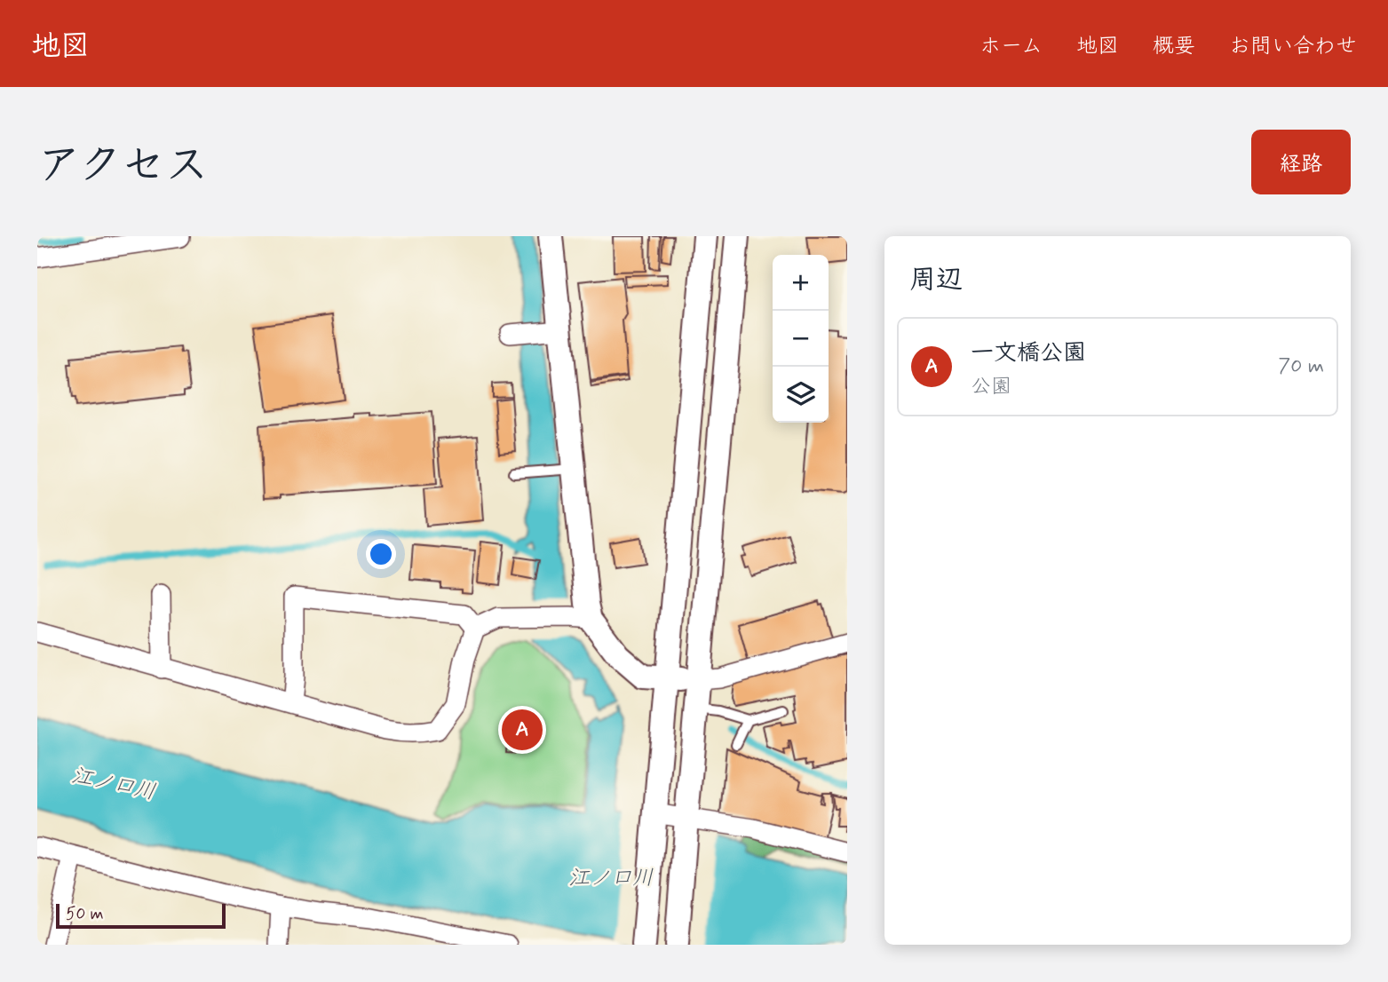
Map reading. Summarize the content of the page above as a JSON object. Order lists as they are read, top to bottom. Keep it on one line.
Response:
{"water":["江ノ口川"],"scale_bar":"50 m","page":{"header":"地図","nav":["ホーム","地図","概要","お問い合わせ"],"title":"アクセス","buttons":"経路","heading":"周辺","map_buttons":["+","−"],"list":[{"mark":"A","name":"一文橋公園","note":"公園","value":"70 m"}],"pins":"A","scale":"50 m"}}
